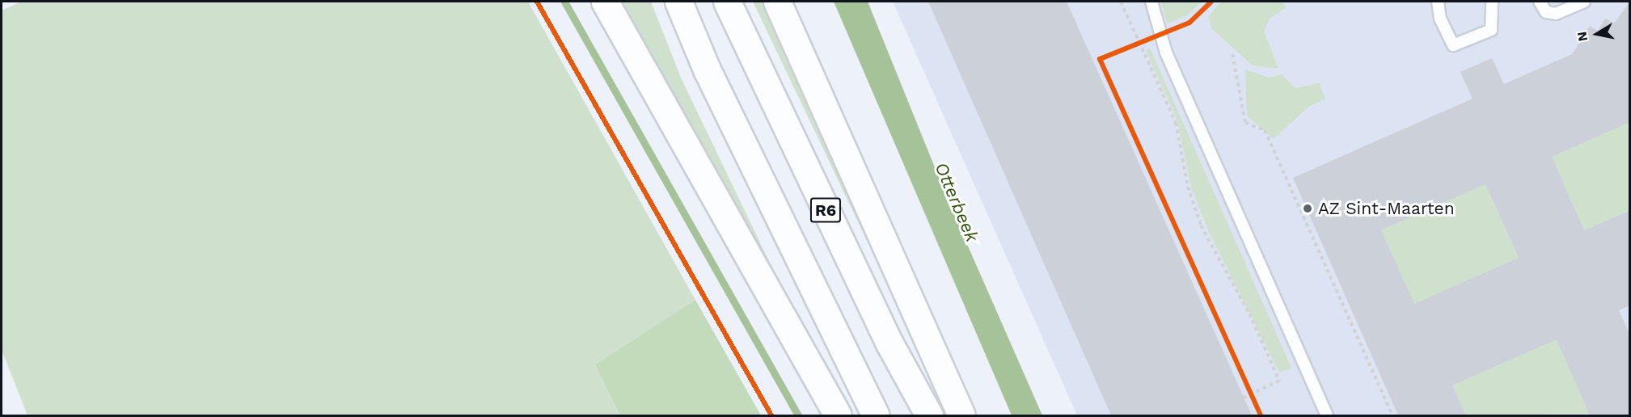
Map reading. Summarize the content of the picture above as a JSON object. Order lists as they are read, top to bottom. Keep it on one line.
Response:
{"streets":{"highway":["R6"]},"water":["Otterbeek"],"places":["AZ Sint-Maarten"],"north":"left"}
